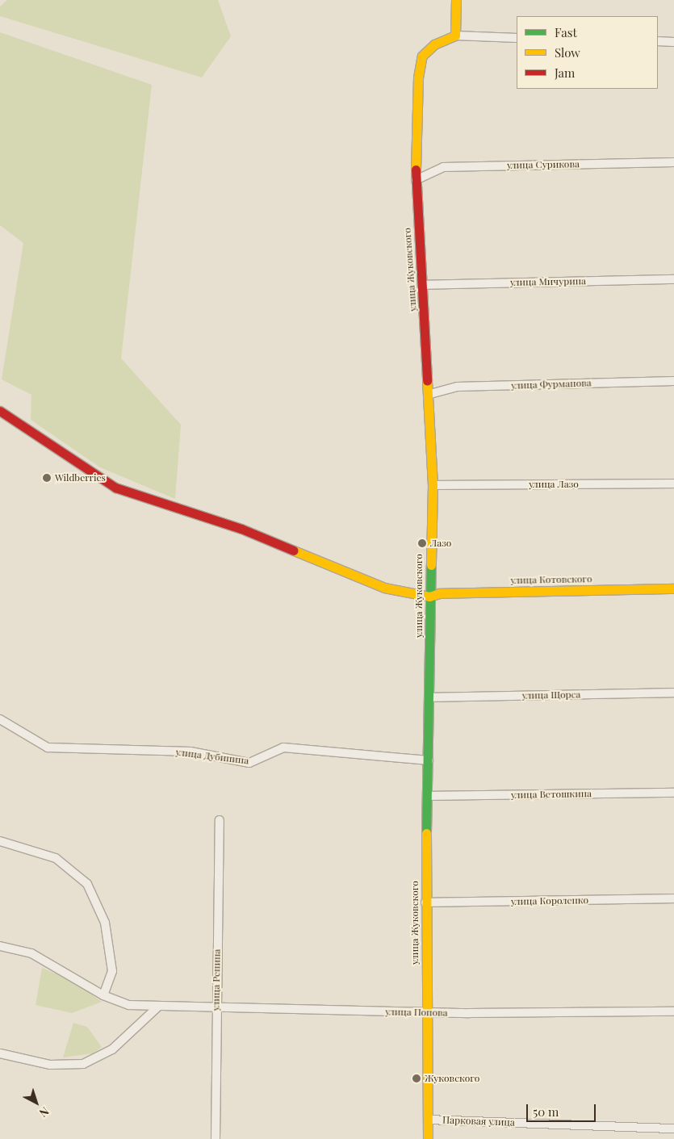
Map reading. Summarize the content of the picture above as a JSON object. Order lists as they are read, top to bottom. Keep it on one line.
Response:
{"streets":{"street":["улица Сурикова","улица Жуковского","улица Мичурина","улица Фурманова","улица Лазо","улица Котовского","улица Щорса","улица Дубинина","улица Ветошкина","улица Короленко","улица Репина","улица Попова","Парковая улица"]},"crossings":[["улица Сурикова","улица Жуковского"],["улица Жуковского","улица Мичурина"],["улица Жуковского","улица Фурманова"],["улица Жуковского","улица Лазо"],["улица Жуковского","улица Котовского"],["улица Жуковского","улица Щорса"],["улица Жуковского","улица Дубинина"],["улица Жуковского","улица Ветошкина"],["улица Жуковского","улица Короленко"],["улица Жуковского","улица Попова"],["улица Жуковского","Парковая улица"],["улица Репина","улица Попова"]],"places":["Wildberries","Лазо","Жуковского"],"legend":["Fast","Slow","Jam"],"scale_bar":"50 m","north":"bottom right"}
